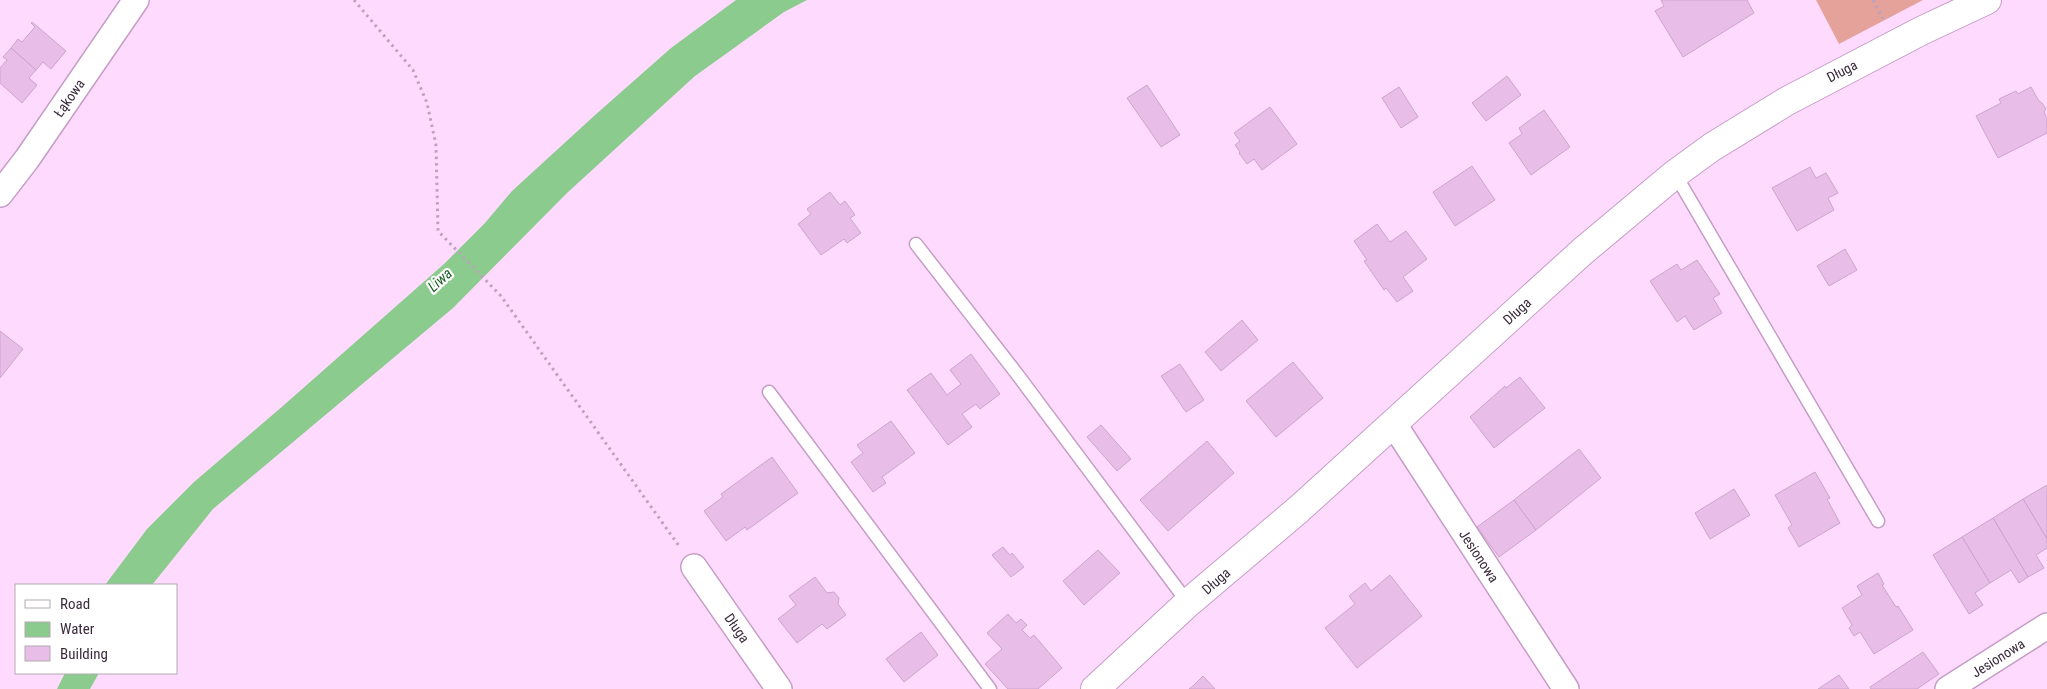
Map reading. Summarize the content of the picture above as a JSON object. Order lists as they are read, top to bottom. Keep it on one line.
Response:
{"streets":{"street":["Długa","Łąkowa","Jesionowa"]},"crossings":[["Długa","Jesionowa"]],"water":["Liwa"],"legend":["Road","Water","Building"]}
